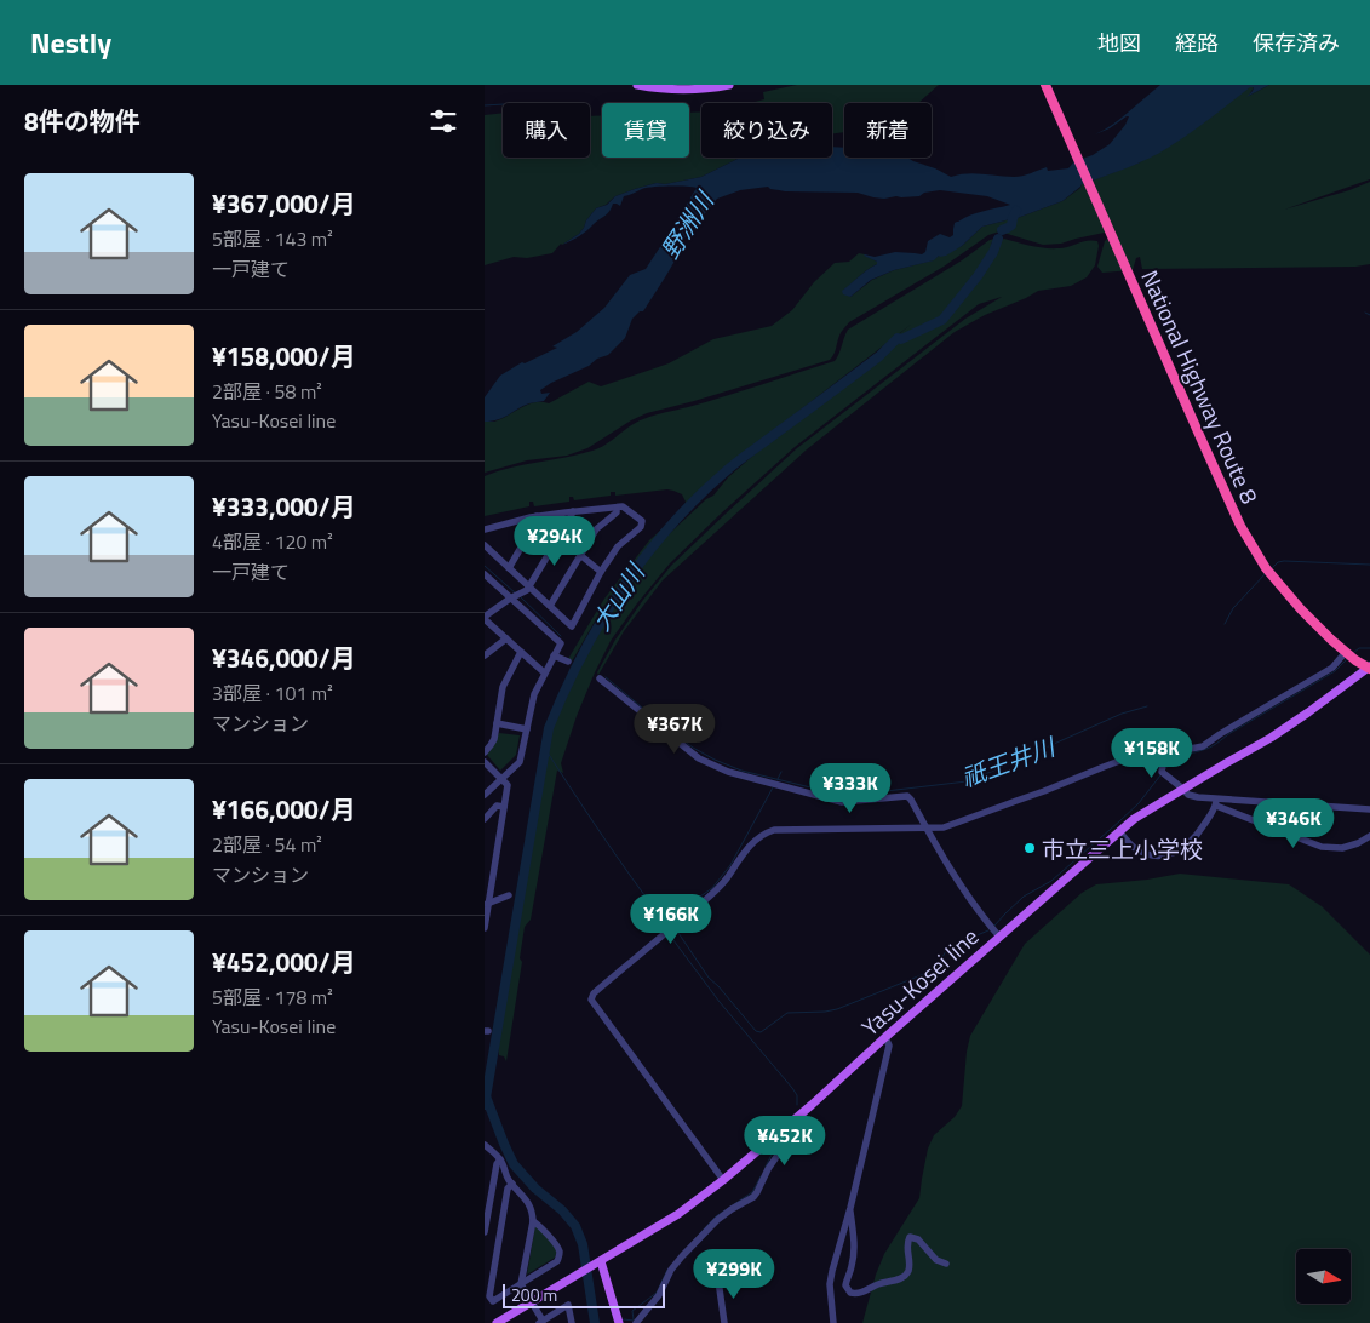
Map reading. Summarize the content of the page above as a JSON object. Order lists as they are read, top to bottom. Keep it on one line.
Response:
{"streets":{"highway":["National Highway Route 8"],"main road":["Yasu-Kosei line"]},"crossings":[["National Highway Route 8","Yasu-Kosei line"]],"water":["野洲川","大山川","祇王井川"],"places":["市立三上小学校"],"scale_bar":"200 m","north":"right","page":{"header":"Nestly","nav":["地図","経路","保存済み"],"heading":"8件の物件","chip":["購入","賃貸","絞り込み","新着"],"list":[{"name":"¥367,000/月","note":"5部屋 · 143 m² · 一戸建て"},{"name":"¥158,000/月","note":"2部屋 · 58 m² · Yasu-Kosei line"},{"name":"¥333,000/月","note":"4部屋 · 120 m² · 一戸建て"},{"name":"¥346,000/月","note":"3部屋 · 101 m² · マンション"},{"name":"¥166,000/月","note":"2部屋 · 54 m² · マンション"},{"name":"¥452,000/月","note":"5部屋 · 178 m² · Yasu-Kosei line"}],"price":["¥294K","¥367K","¥158K","¥333K","¥346K","¥166K","¥452K","¥299K"],"scale":"200 m"}}
